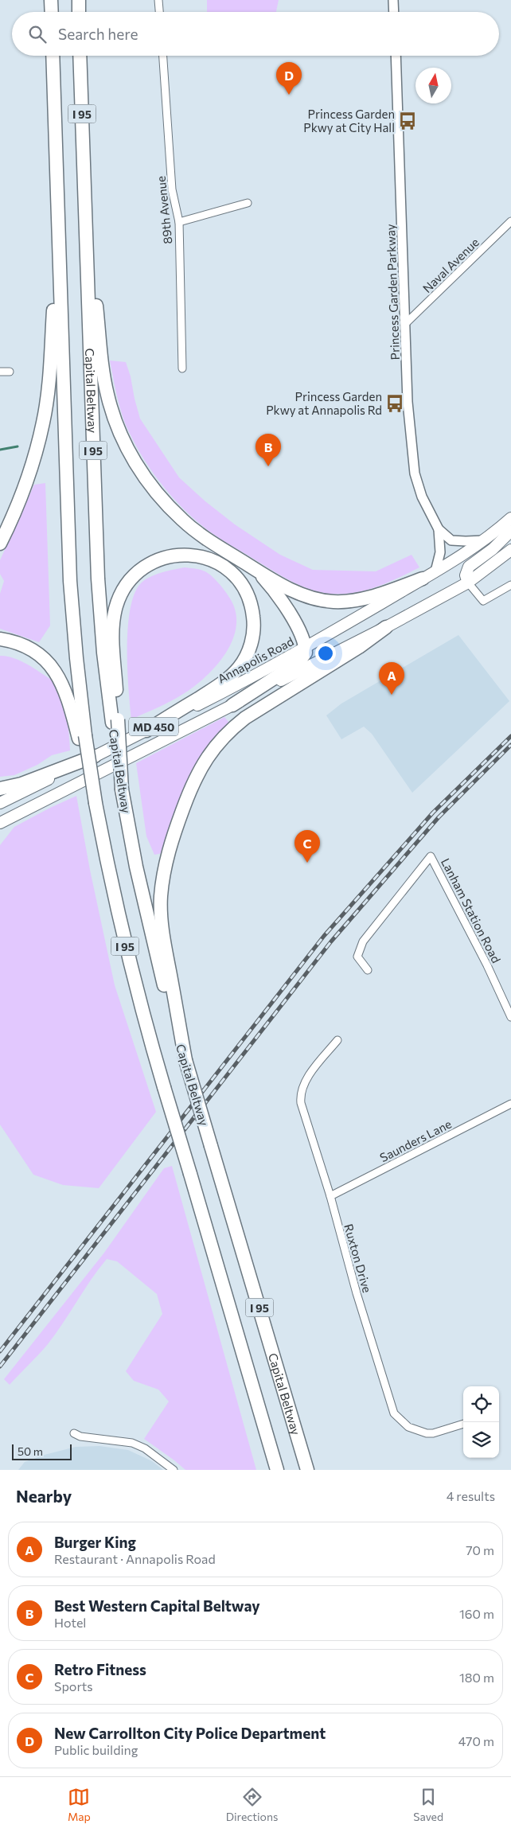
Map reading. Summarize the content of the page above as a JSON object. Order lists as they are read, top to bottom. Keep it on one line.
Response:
{"streets":{"highway":["I 95","Capital Beltway"],"main road":["Annapolis Road","MD 450"],"street":["89th Avenue","Naval Avenue","Princess Garden Parkway","Lanham Station Road","Saunders Lane","Ruxton Drive"]},"crossings":[["Naval Avenue","Princess Garden Parkway"],["Princess Garden Parkway","Annapolis Road"],["Saunders Lane","Ruxton Drive"]],"places":{"bus stop":["Princess Garden Pkwy at City Hall","Princess Garden Pkwy at Annapolis Rd"]},"scale_bar":"50 m","north":"top","page":{"search":"Search here","pins":["D","B","A","C"],"scale":"50 m","heading":["Nearby","4 results"],"list":[{"mark":"A","name":"Burger King","note":"Restaurant · Annapolis Road","value":"70 m"},{"mark":"B","name":"Best Western Capital Beltway","note":"Hotel","value":"160 m"},{"mark":"C","name":"Retro Fitness","note":"Sports","value":"180 m"},{"mark":"D","name":"New Carrollton City Police Department","note":"Public building","value":"470 m"}],"nav":["Map","Directions","Saved"]}}
